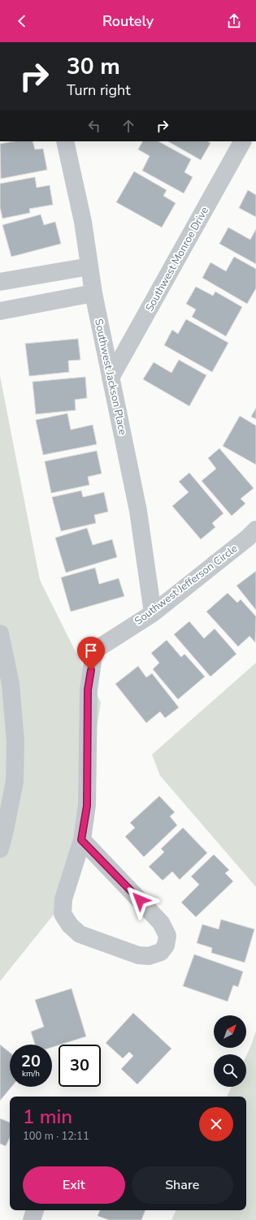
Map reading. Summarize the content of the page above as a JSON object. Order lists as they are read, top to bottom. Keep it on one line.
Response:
{"streets":{"street":["Southwest Monroe Drive","Southwest Jackson Place","Southwest Jefferson Circle"]},"crossings":[["Southwest Monroe Drive","Southwest Jackson Place"],["Southwest Jackson Place","Southwest Jefferson Circle"]],"north":"top right","page":{"header":"Routely","turn":["30 m","Turn right"],"speed":"20 km/h","limit":"30","heading":["1 min","100 m · 12:11"],"buttons":["Exit","Share"]}}
